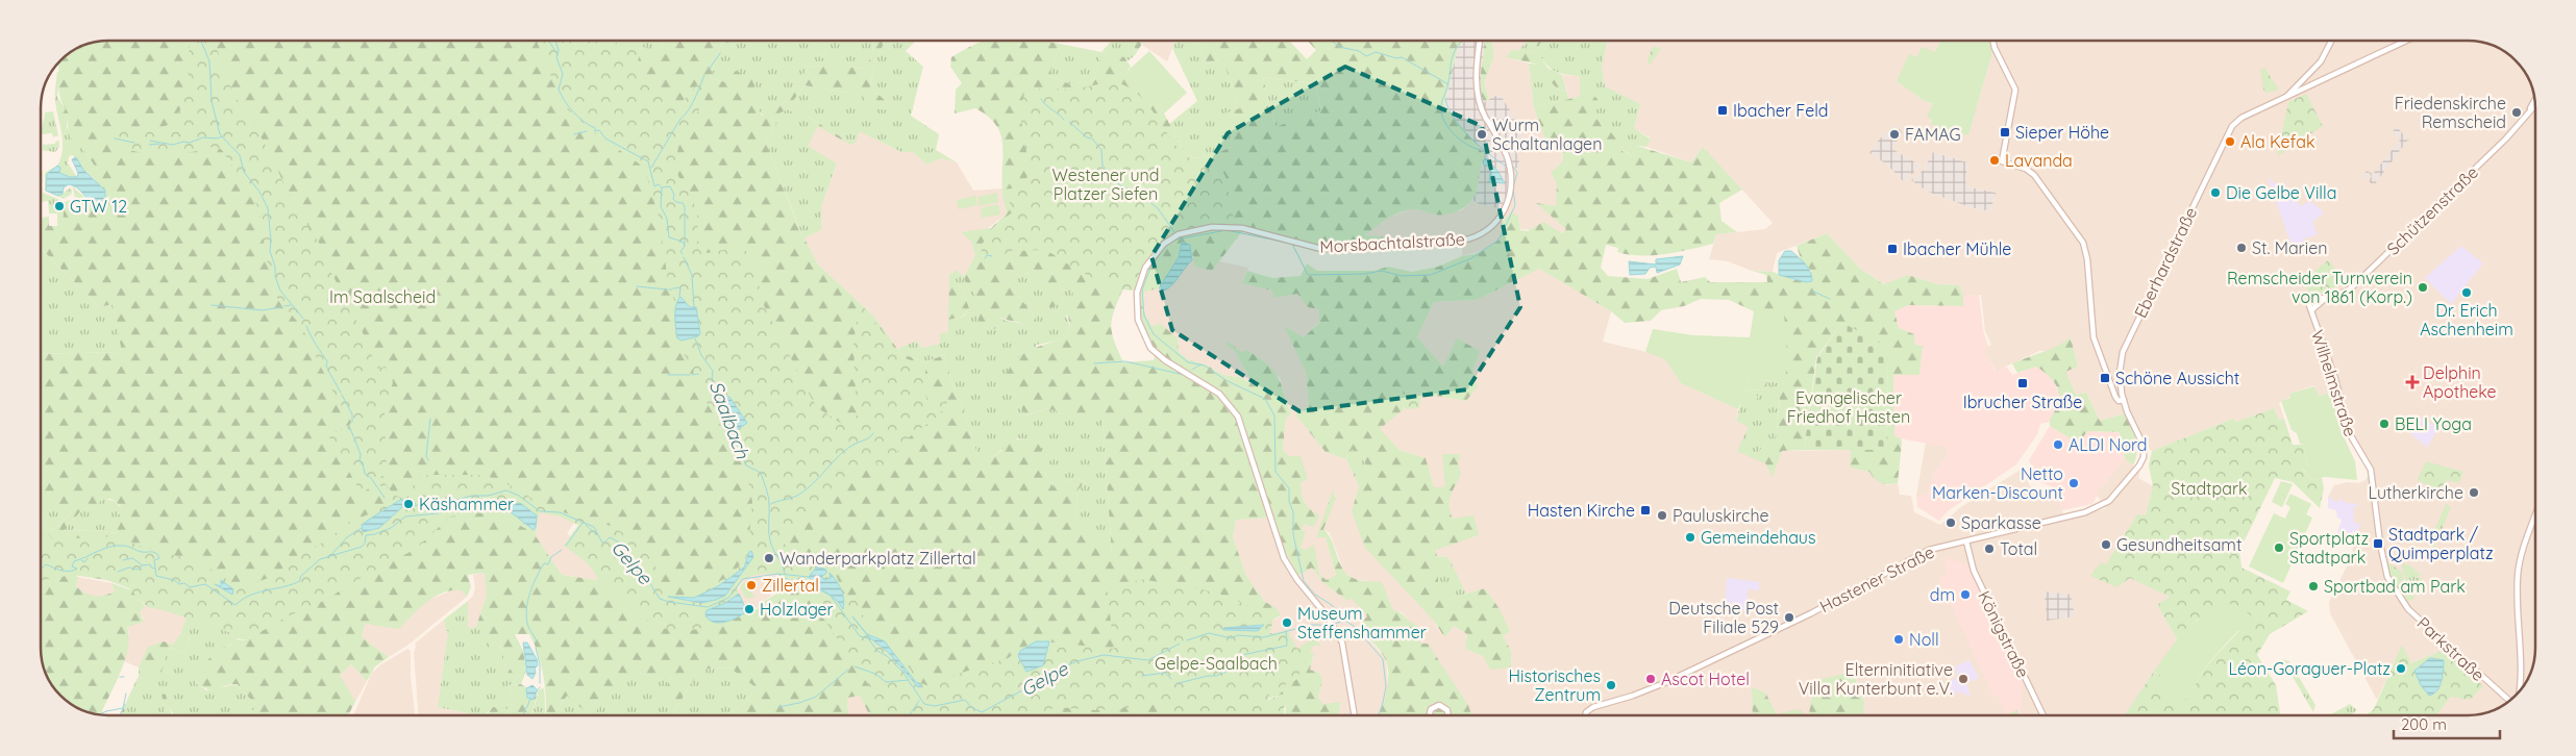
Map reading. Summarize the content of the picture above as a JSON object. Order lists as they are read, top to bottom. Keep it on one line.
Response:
{"streets":{"main road":["Schützenstraße","Morsbachtalstraße","Eberhardstraße","Wilhelmstraße","Hastener Straße","Königstraße","Parkstraße"]},"crossings":[["Schützenstraße","Wilhelmstraße"],["Eberhardstraße","Hastener Straße"],["Wilhelmstraße","Parkstraße"],["Hastener Straße","Königstraße"]],"water":["Saalbach","Gelpe"],"parks":["Westener und Platzer Siefen","Im Saalscheid","Evangelischer Friedhof Hasten","Stadtpark","Gelpe-Saalbach"],"places":{"transit":["Ibacher Feld","Sieper Höhe","Ibacher Mühle","Schöne Aussicht","Ibrucher Straße","Hasten Kirche","Stadtpark / Quimperplatz"],"other":["Friedenskirche Remscheid","Wurm Schaltanlagen","FAMAG","Ala Kefak","Lavanda","Die Gelbe Villa","GTW 12","St. Marien","Remscheider Turnverein von 1861 (Korp.)","Dr. Erich Aschenheim","BELI Yoga","ALDI Nord","Netto Marken-Discount","Lutherkirche","Käshammer","Pauluskirche","Sparkasse","Gemeindehaus","Gesundheitsamt","Sportplatz Stadtpark","Total","Wanderparkplatz Zillertal","Zillertal","Sportbad am Park","dm","Holzlager","Deutsche Post Filiale 529","Museum Steffenshammer","Noll","Léon-Goraguer-Platz","Ascot Hotel","Elterninitiative Villa Kunterbunt e.V.","Historisches Zentrum"],"health":["Delphin Apotheke"]},"scale_bar":"200 m"}
